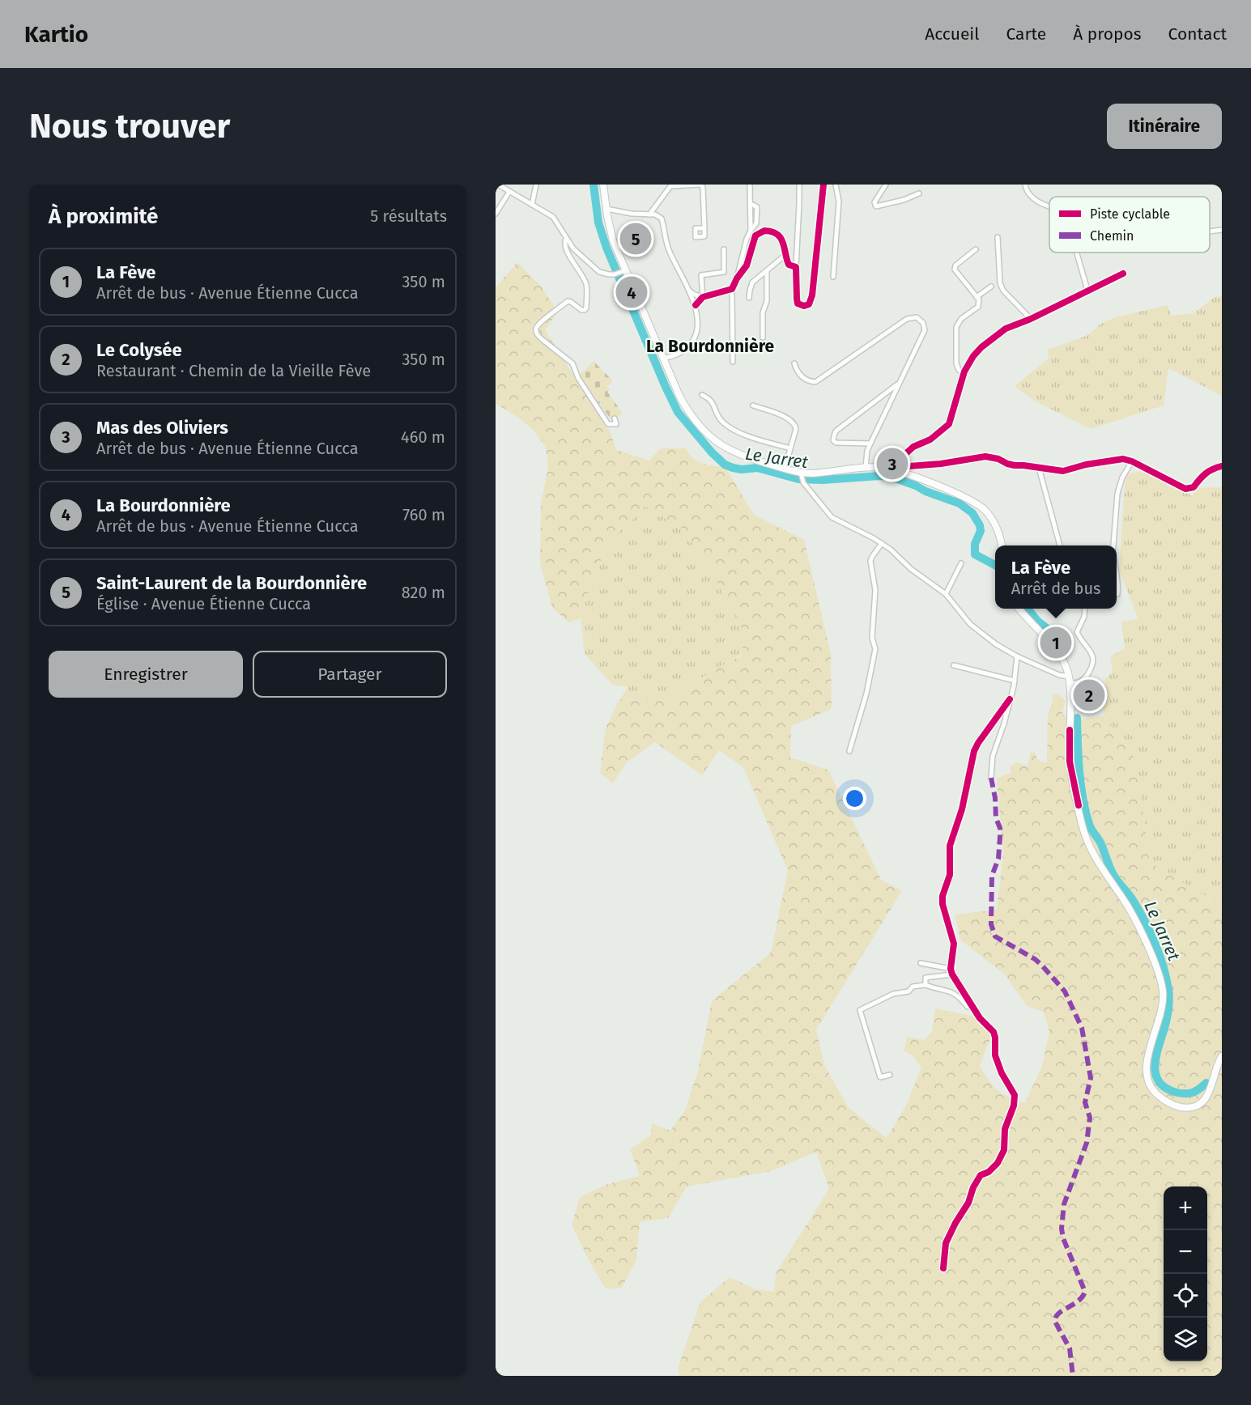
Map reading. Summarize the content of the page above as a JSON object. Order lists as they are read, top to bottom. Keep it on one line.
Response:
{"districts":["La Bourdonnière"],"water":["Le Jarret"],"legend":["Piste cyclable","Chemin"],"page":{"header":"Kartio","nav":["Accueil","Carte","À propos","Contact"],"buttons":["Itinéraire",["Enregistrer","Partager"]],"title":"Nous trouver","heading":["À proximité","5 résultats"],"pins":["5","4","3","1","2"],"list":[{"mark":"1","name":"La Fève","note":"Arrêt de bus · Avenue Étienne Cucca","value":"350 m"},{"mark":"2","name":"Le Colysée","note":"Restaurant · Chemin de la Vieille Fève","value":"350 m"},{"mark":"3","name":"Mas des Oliviers","note":"Arrêt de bus · Avenue Étienne Cucca","value":"460 m"},{"mark":"4","name":"La Bourdonnière","note":"Arrêt de bus · Avenue Étienne Cucca","value":"760 m"},{"mark":"5","name":"Saint-Laurent de la Bourdonnière","note":"Église · Avenue Étienne Cucca","value":"820 m"}],"popup":["La Fève","Arrêt de bus"],"map_buttons":["+","−"]}}
